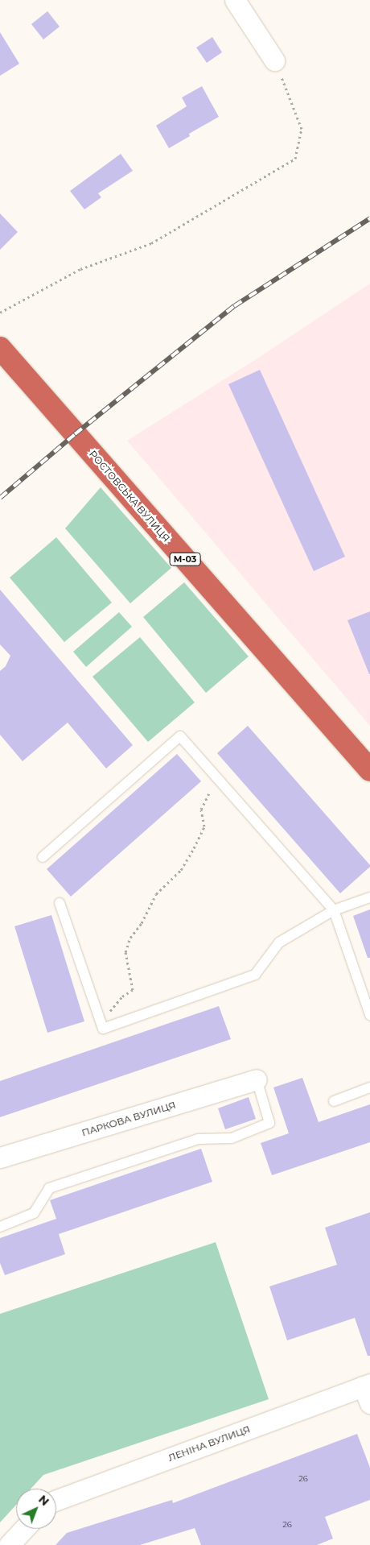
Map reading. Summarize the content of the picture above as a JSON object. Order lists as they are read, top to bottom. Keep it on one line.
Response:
{"streets":{"highway":["РОСТОВСЬКА ВУЛИЦЯ","М-03"],"street":["ПАРКОВА ВУЛИЦЯ","ЛЕНІНА ВУЛИЦЯ"]},"house_numbers":["26","26"],"north":"top right"}
